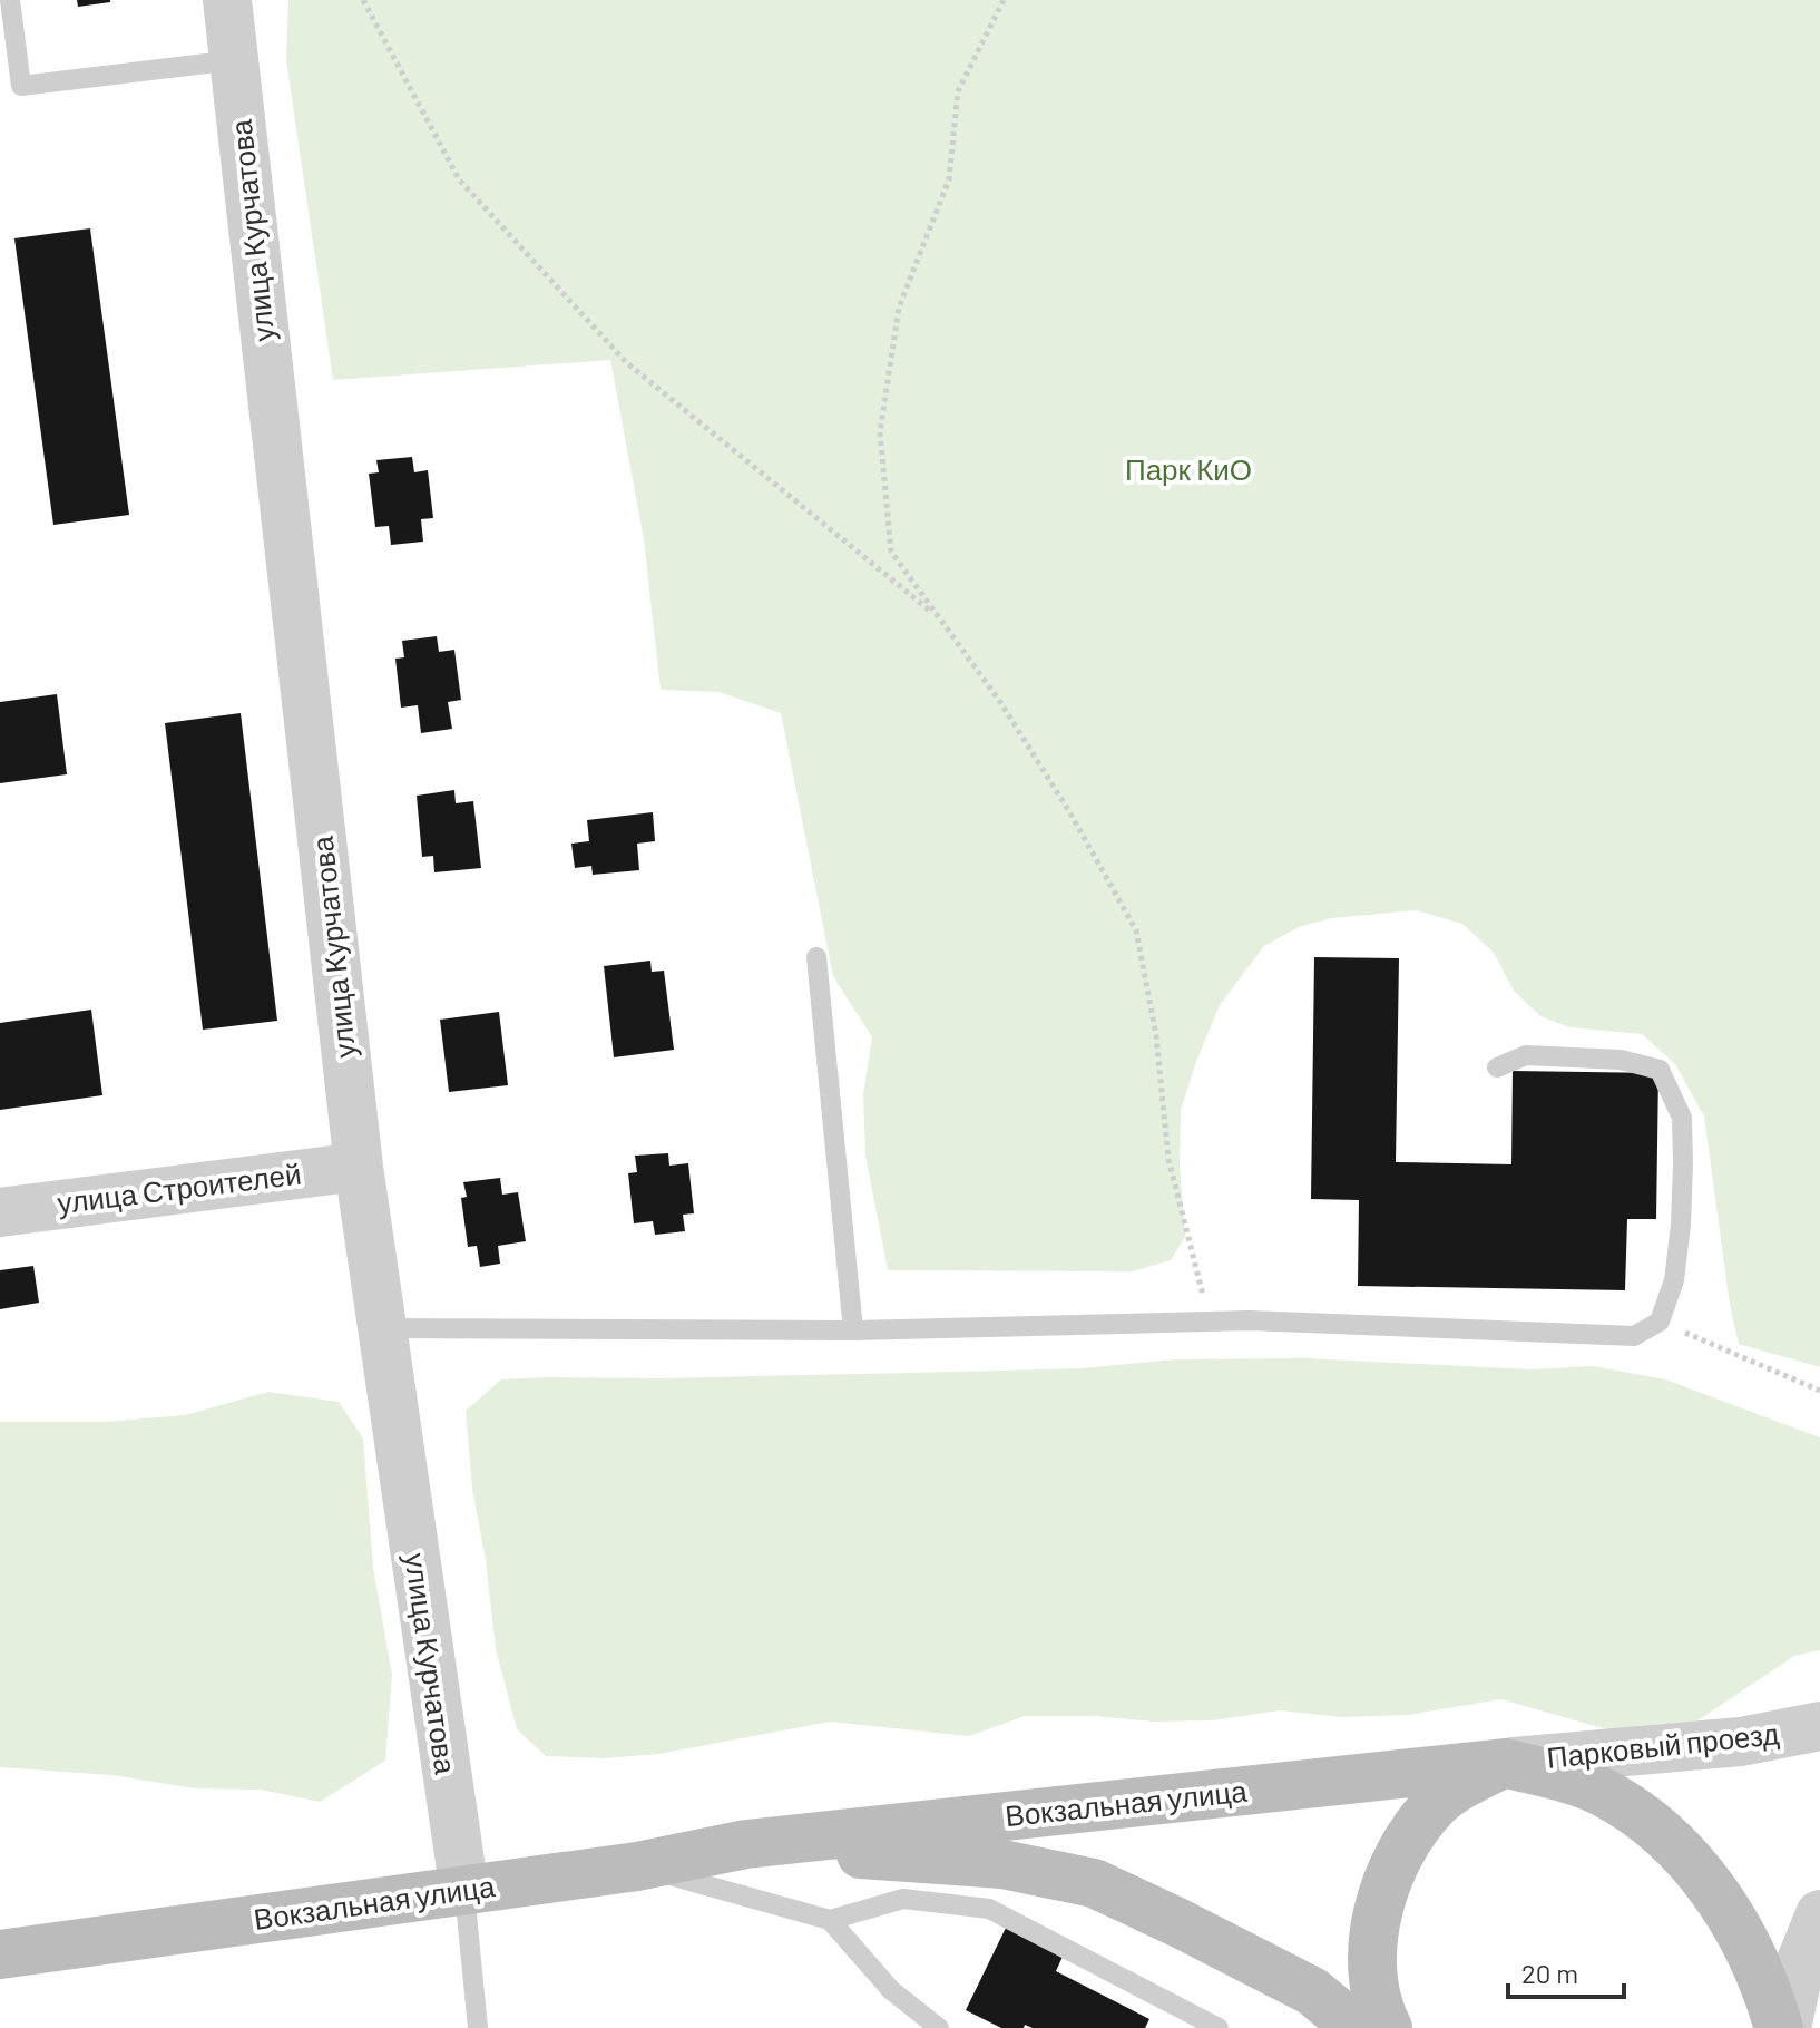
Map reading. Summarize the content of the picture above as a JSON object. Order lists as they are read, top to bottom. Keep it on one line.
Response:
{"streets":{"main road":["Вокзальная улица"],"street":["улица Курчатова","улица Строителей","Парковый проезд"]},"crossings":[["улица Курчатова","улица Строителей"],["улица Курчатова","Вокзальная улица"],["Парковый проезд","Вокзальная улица"]],"parks":["Парк КиО"],"scale_bar":"20 m"}
